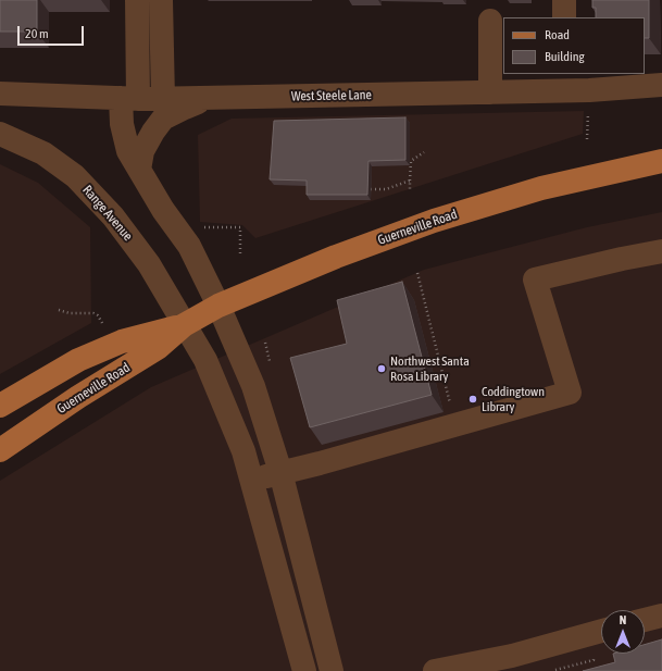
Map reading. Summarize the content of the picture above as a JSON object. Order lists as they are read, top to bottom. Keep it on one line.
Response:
{"streets":{"main road":["Guerneville Road"],"street":["West Steele Lane","Range Avenue"]},"crossings":[["Range Avenue","Guerneville Road"]],"places":["Northwest Santa Rosa Library","Coddingtown Library"],"legend":["Road","Building"],"scale_bar":"20 m","north":"top"}
